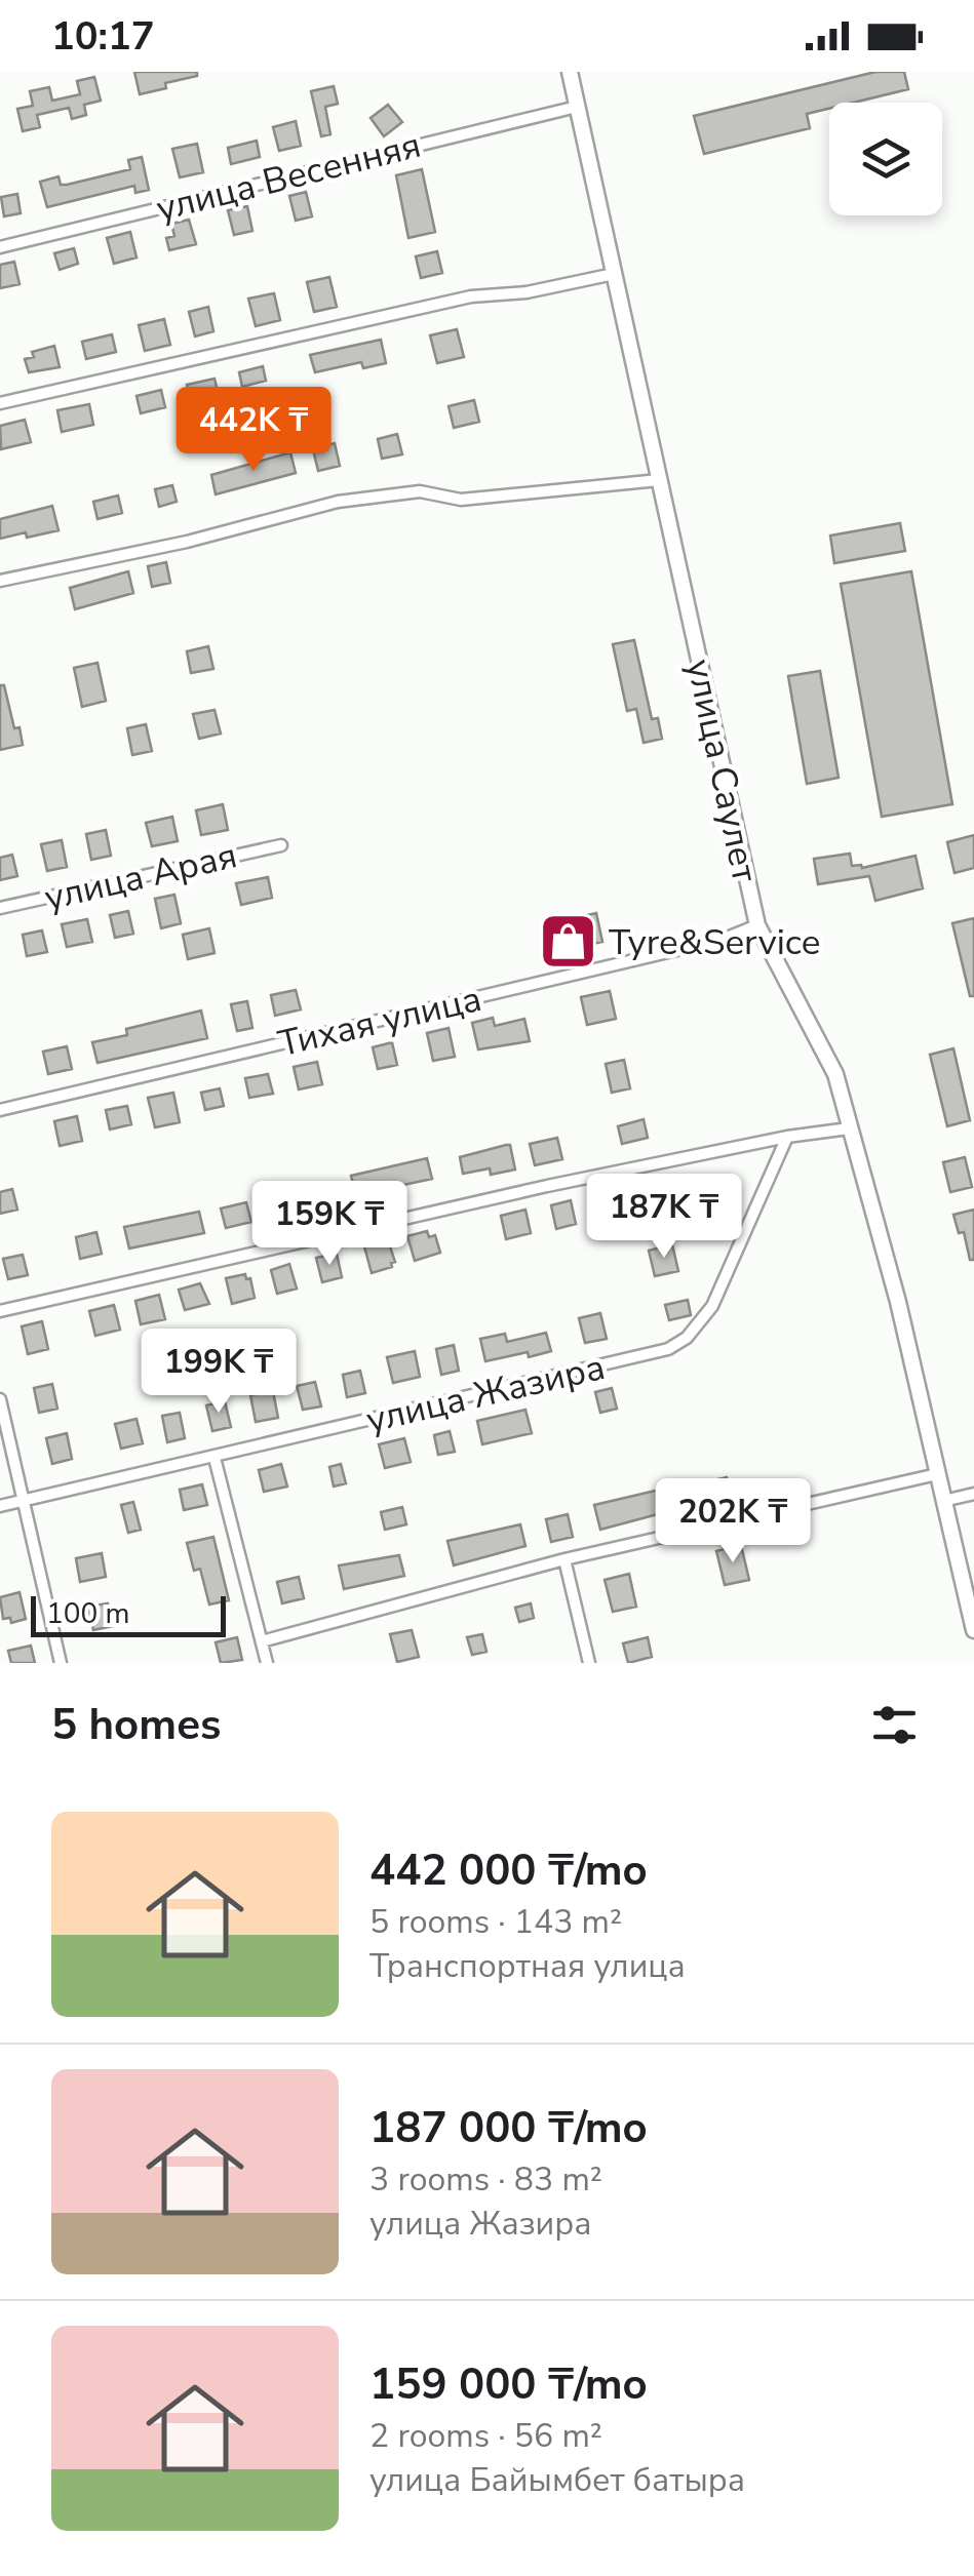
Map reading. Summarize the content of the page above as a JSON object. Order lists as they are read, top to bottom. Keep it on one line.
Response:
{"streets":{"street":["улица Весенняя","улица Саулет","улица Арая","Тихая улица","улица Жазира"]},"crossings":[["улица Весенняя","улица Саулет"],["улица Саулет","Тихая улица"]],"places":{"shop":["Tyre&Service"]},"scale_bar":"100 m","page":{"status":"10:17","price":["442K ₸","187K ₸","159K ₸","199K ₸","202K ₸"],"scale":"100 m","heading":"5 homes","list":[{"name":"442 000 ₸/mo","note":"5 rooms · 143 m² · Транспортная улица"},{"name":"187 000 ₸/mo","note":"3 rooms · 83 m² · улица Жазира"},{"name":"159 000 ₸/mo","note":"2 rooms · 56 m² · улица Байымбет батыра"}]}}
